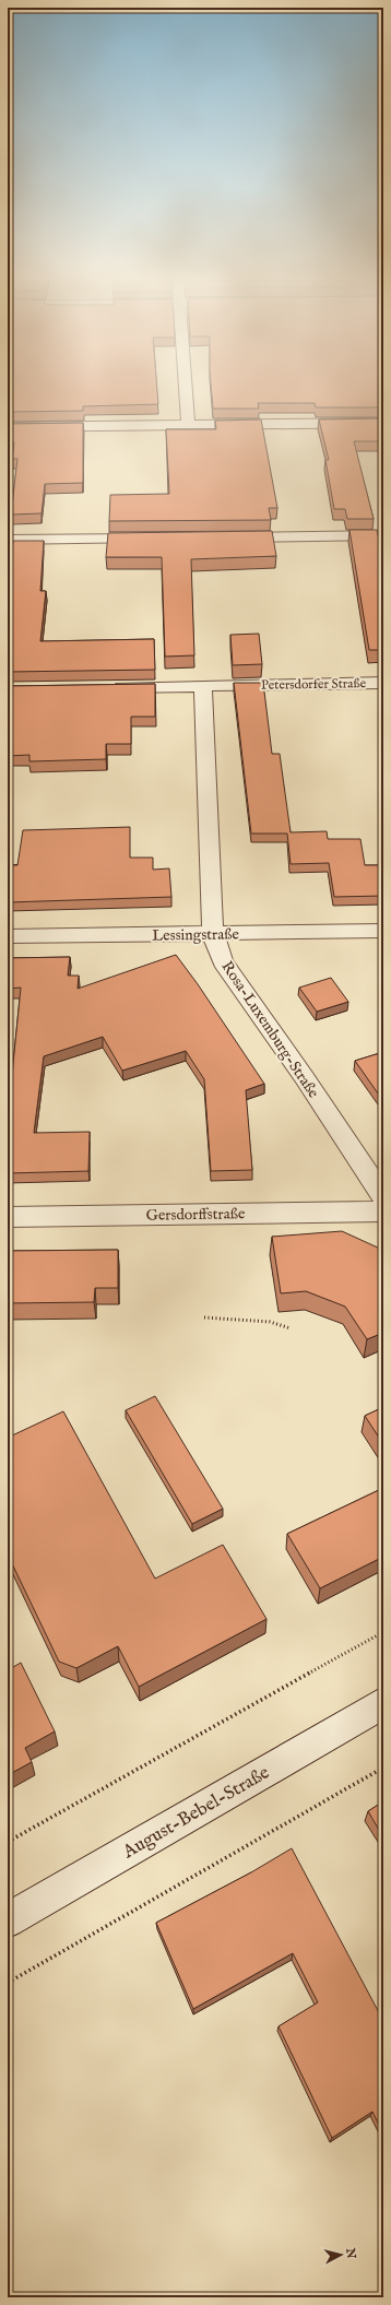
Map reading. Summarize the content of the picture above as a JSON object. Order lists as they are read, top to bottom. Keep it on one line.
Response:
{"streets":{"street":["Petersdorfer Straße","Lessingstraße","Rosa-Luxemburg-Straße","Gersdorffstraße","August-Bebel-Straße"]},"crossings":[["Petersdorfer Straße","Rosa-Luxemburg-Straße"],["Lessingstraße","Rosa-Luxemburg-Straße"]],"north":"right"}
